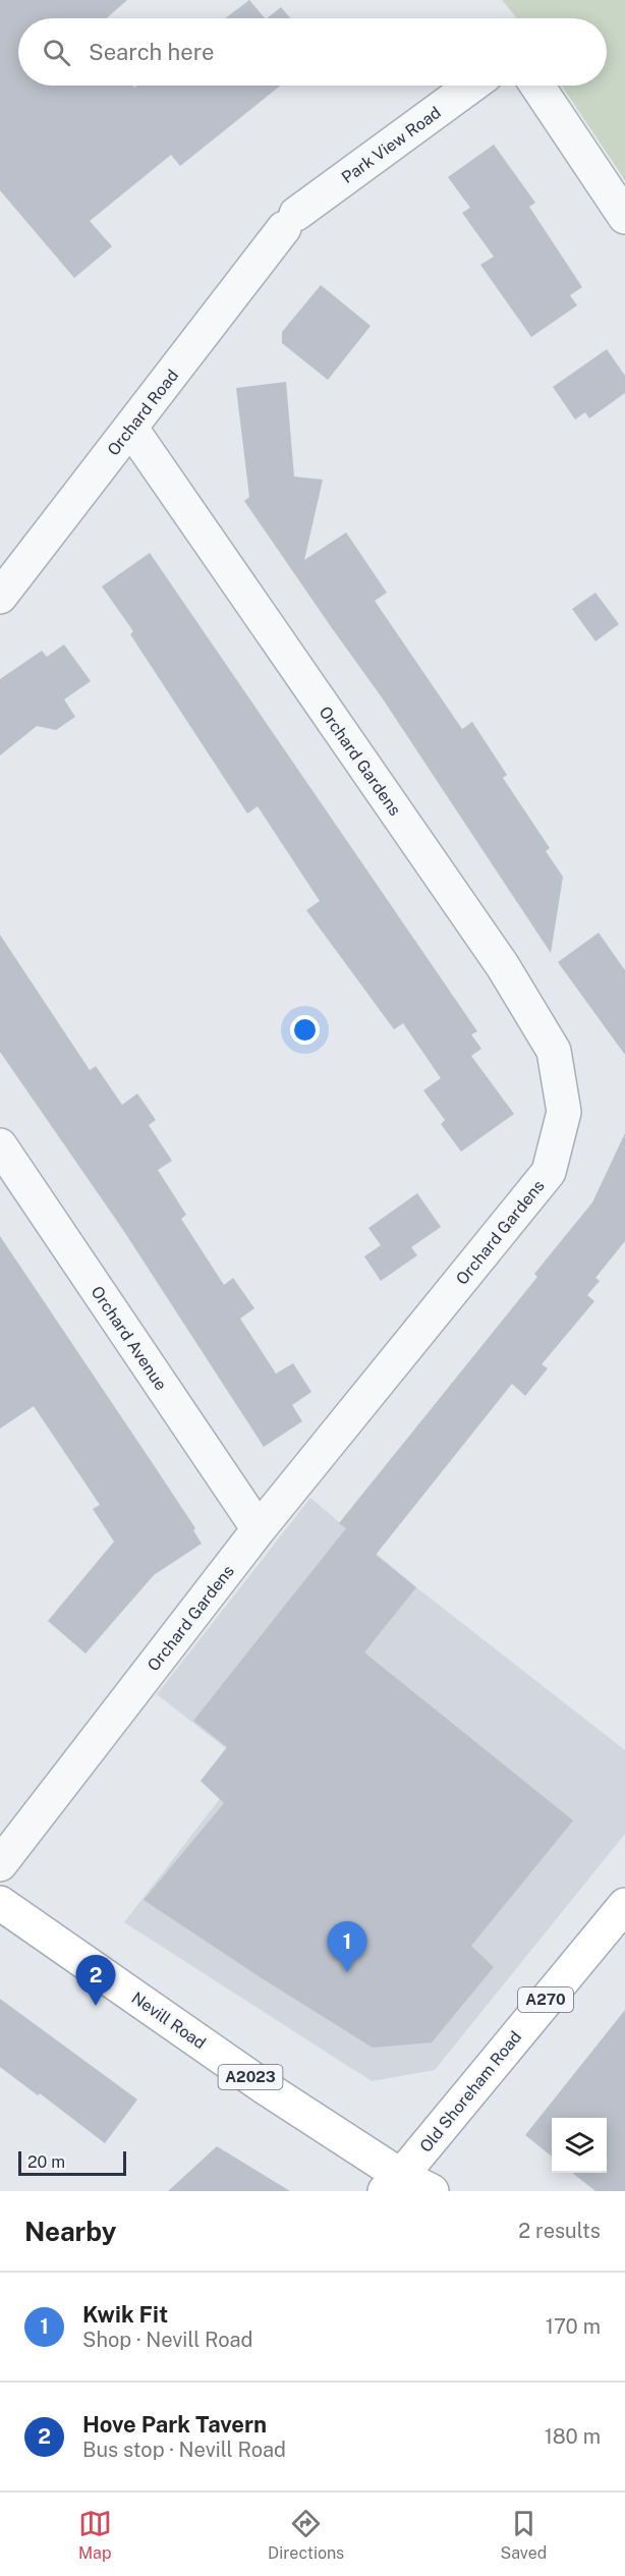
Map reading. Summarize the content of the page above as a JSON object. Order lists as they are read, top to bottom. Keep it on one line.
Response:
{"streets":{"main road":["A270","Nevill Road","A2023","Old Shoreham Road"],"street":["Park View Road","Orchard Road","Orchard Gardens","Orchard Avenue"]},"crossings":[["Park View Road","Orchard Road"],["Orchard Road","Orchard Gardens"],["Orchard Gardens","Orchard Avenue"],["Nevill Road","A2023"],["Nevill Road","Old Shoreham Road"],["A2023","Old Shoreham Road"]],"scale_bar":"20 m","page":{"search":"Search here","pins":["1","2"],"scale":"20 m","heading":["Nearby","2 results"],"list":[{"mark":"1","name":"Kwik Fit","note":"Shop · Nevill Road","value":"170 m"},{"mark":"2","name":"Hove Park Tavern","note":"Bus stop · Nevill Road","value":"180 m"}],"nav":["Map","Directions","Saved"]}}
